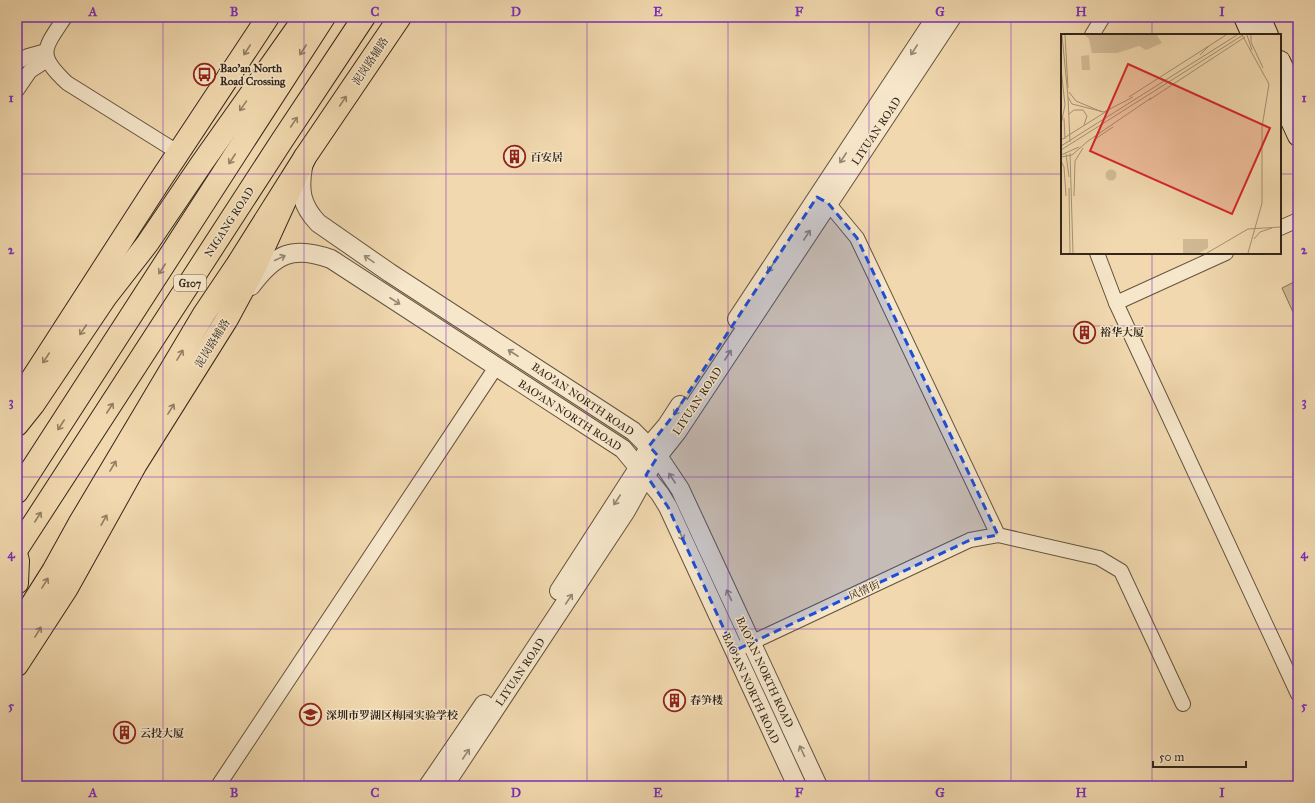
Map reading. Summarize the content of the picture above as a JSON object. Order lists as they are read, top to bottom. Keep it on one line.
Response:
{"streets":{"main road":["泥岗路辅路","NIGANG ROAD","G107"],"street":["LIYUAN ROAD","BAO’AN NORTH ROAD","BAO‘AN NORTH ROAD","风情街"]},"crossings":[["泥岗路辅路","BAO’AN NORTH ROAD"],["泥岗路辅路","BAO‘AN NORTH ROAD"],["LIYUAN ROAD","BAO’AN NORTH ROAD"],["LIYUAN ROAD","BAO‘AN NORTH ROAD"],["BAO’AN NORTH ROAD","风情街"],["BAO‘AN NORTH ROAD","风情街"]],"one_way":["BAO’AN NORTH ROAD"],"places":{"bus stop":["Bao'an North Road Crossing"],"building":["百安居","裕华大厦","春笋楼","云投大厦"],"school or university":["深圳市罗湖区梅园实验学校"]},"scale_bar":"50 m","grid":{"columns":["A","B","C","D","E","F","G","H","I"],"rows":["1","2","3","4","5"]}}
